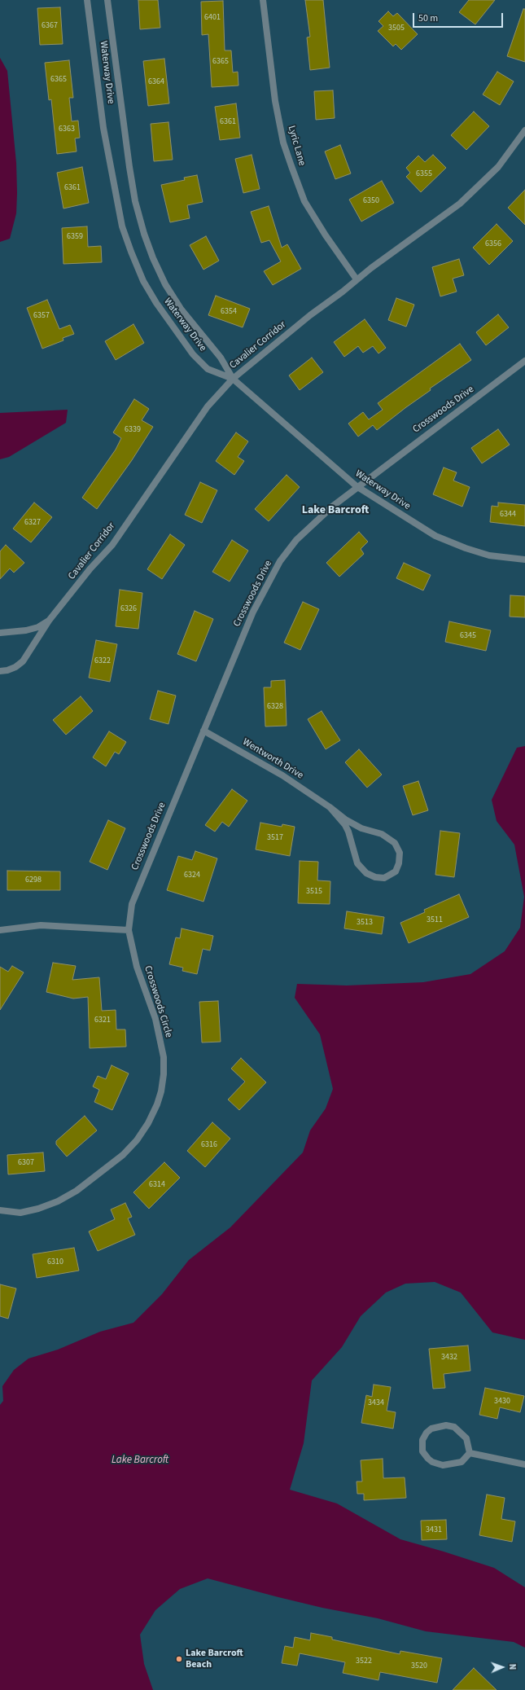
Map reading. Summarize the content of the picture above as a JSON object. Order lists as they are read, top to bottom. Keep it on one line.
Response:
{"streets":{"street":["Waterway Drive","Lyric Lane","Cavalier Corridor","Crosswoods Drive","Wentworth Drive","Crosswoods Circle"]},"crossings":[["Waterway Drive","Cavalier Corridor"],["Waterway Drive","Crosswoods Drive"],["Lyric Lane","Cavalier Corridor"],["Crosswoods Drive","Wentworth Drive"],["Crosswoods Drive","Crosswoods Circle"]],"districts":["Lake Barcroft"],"water":["Lake Barcroft"],"places":["Lake Barcroft Beach"],"house_numbers":["6401","6367","3505","6365","6365","6364","6361","6363","6355","6361","6350","6359","6356","6354","6357","6339","6344","6327","6326","6345","6322","6328","3517","6324","6298","3515","3511","3513","6321","6316","6307","6314","6310","3432","3430","3434","3431","3522","3520"],"scale_bar":"50 m","north":"right"}
